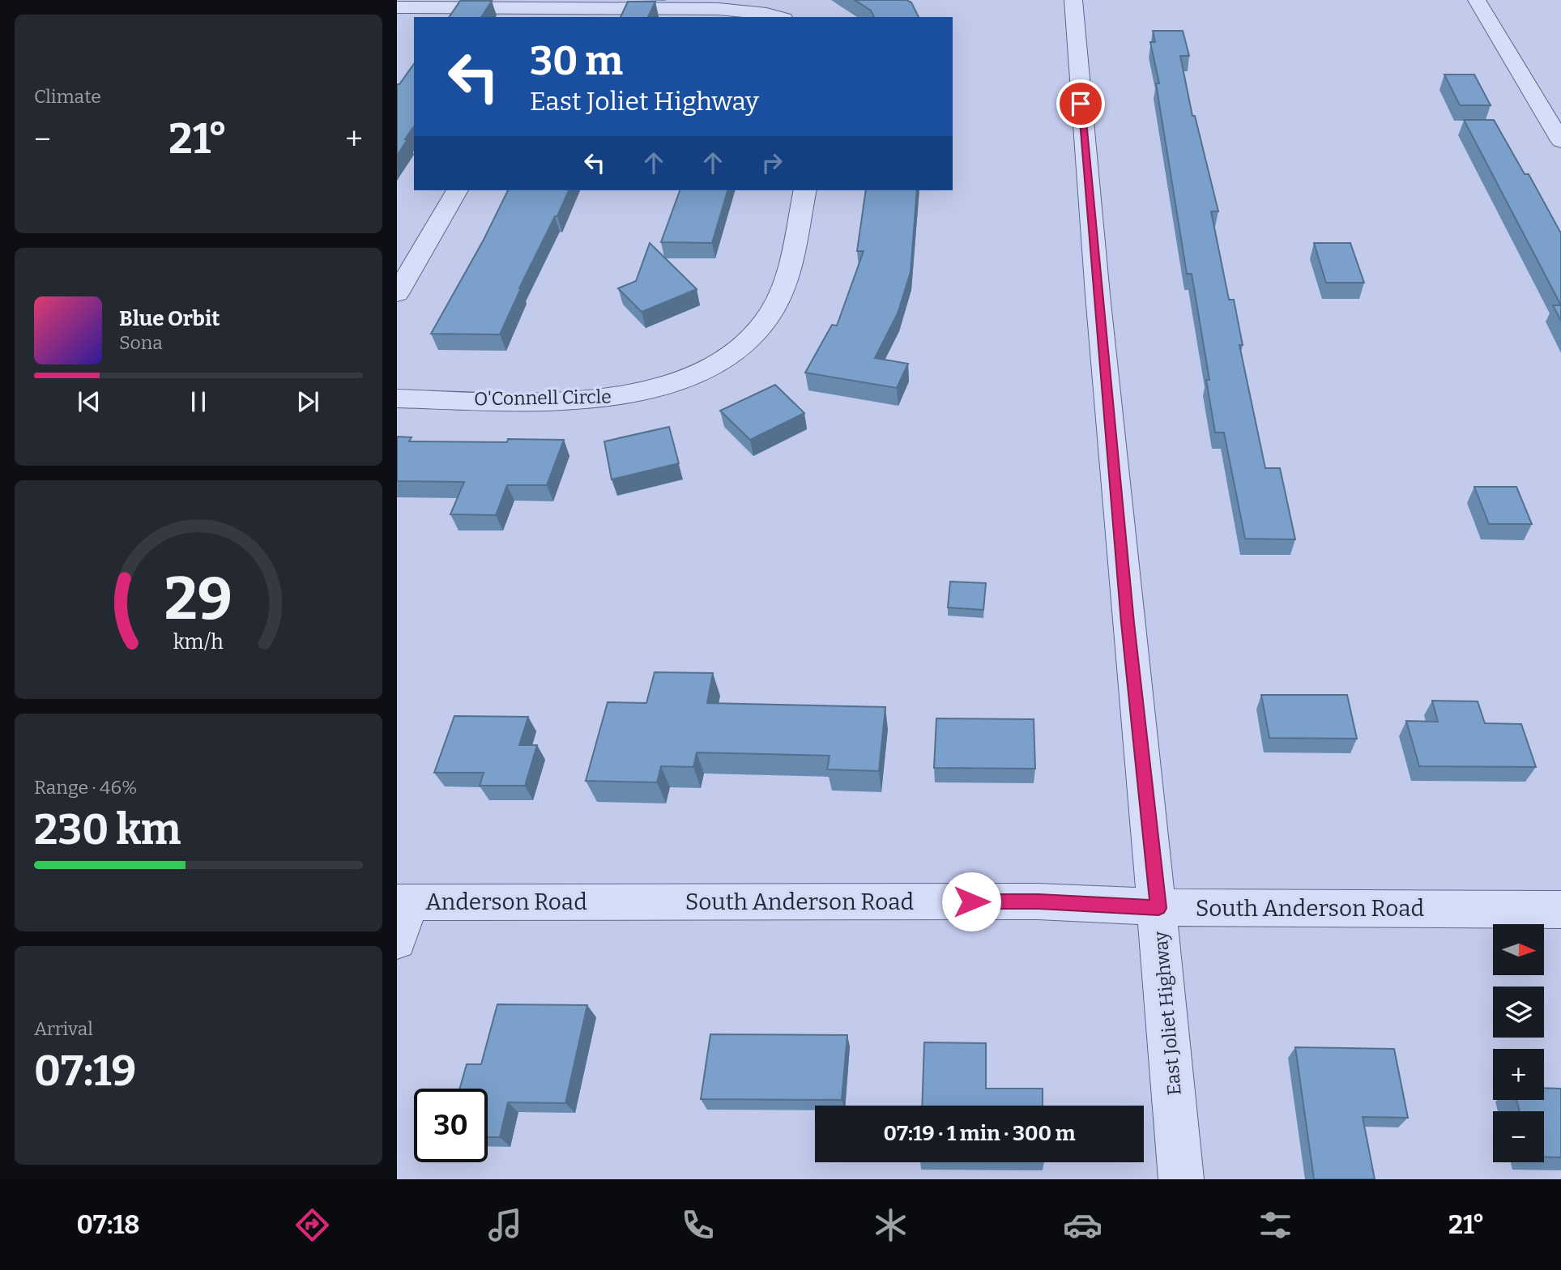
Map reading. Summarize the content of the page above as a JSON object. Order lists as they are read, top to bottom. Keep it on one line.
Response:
{"streets":{"street":["O'Connell Circle","Anderson Road","South Anderson Road","East Joliet Highway"]},"crossings":[["Anderson Road","South Anderson Road"],["South Anderson Road","East Joliet Highway"]],"north":"right","page":{"tile":["Climate",["Range · 46%","230 km"],["Arrival","07:19"]],"turn":["30 m","East Joliet Highway"],"heat":["−","21°","+"],"song":["Blue Orbit","Sona"],"map_buttons":["+","−"],"limit":"30","trip":"07:19 · 1 min · 300 m","tabs":["07:18","21°"],"gauge":["29","km/h"]}}
